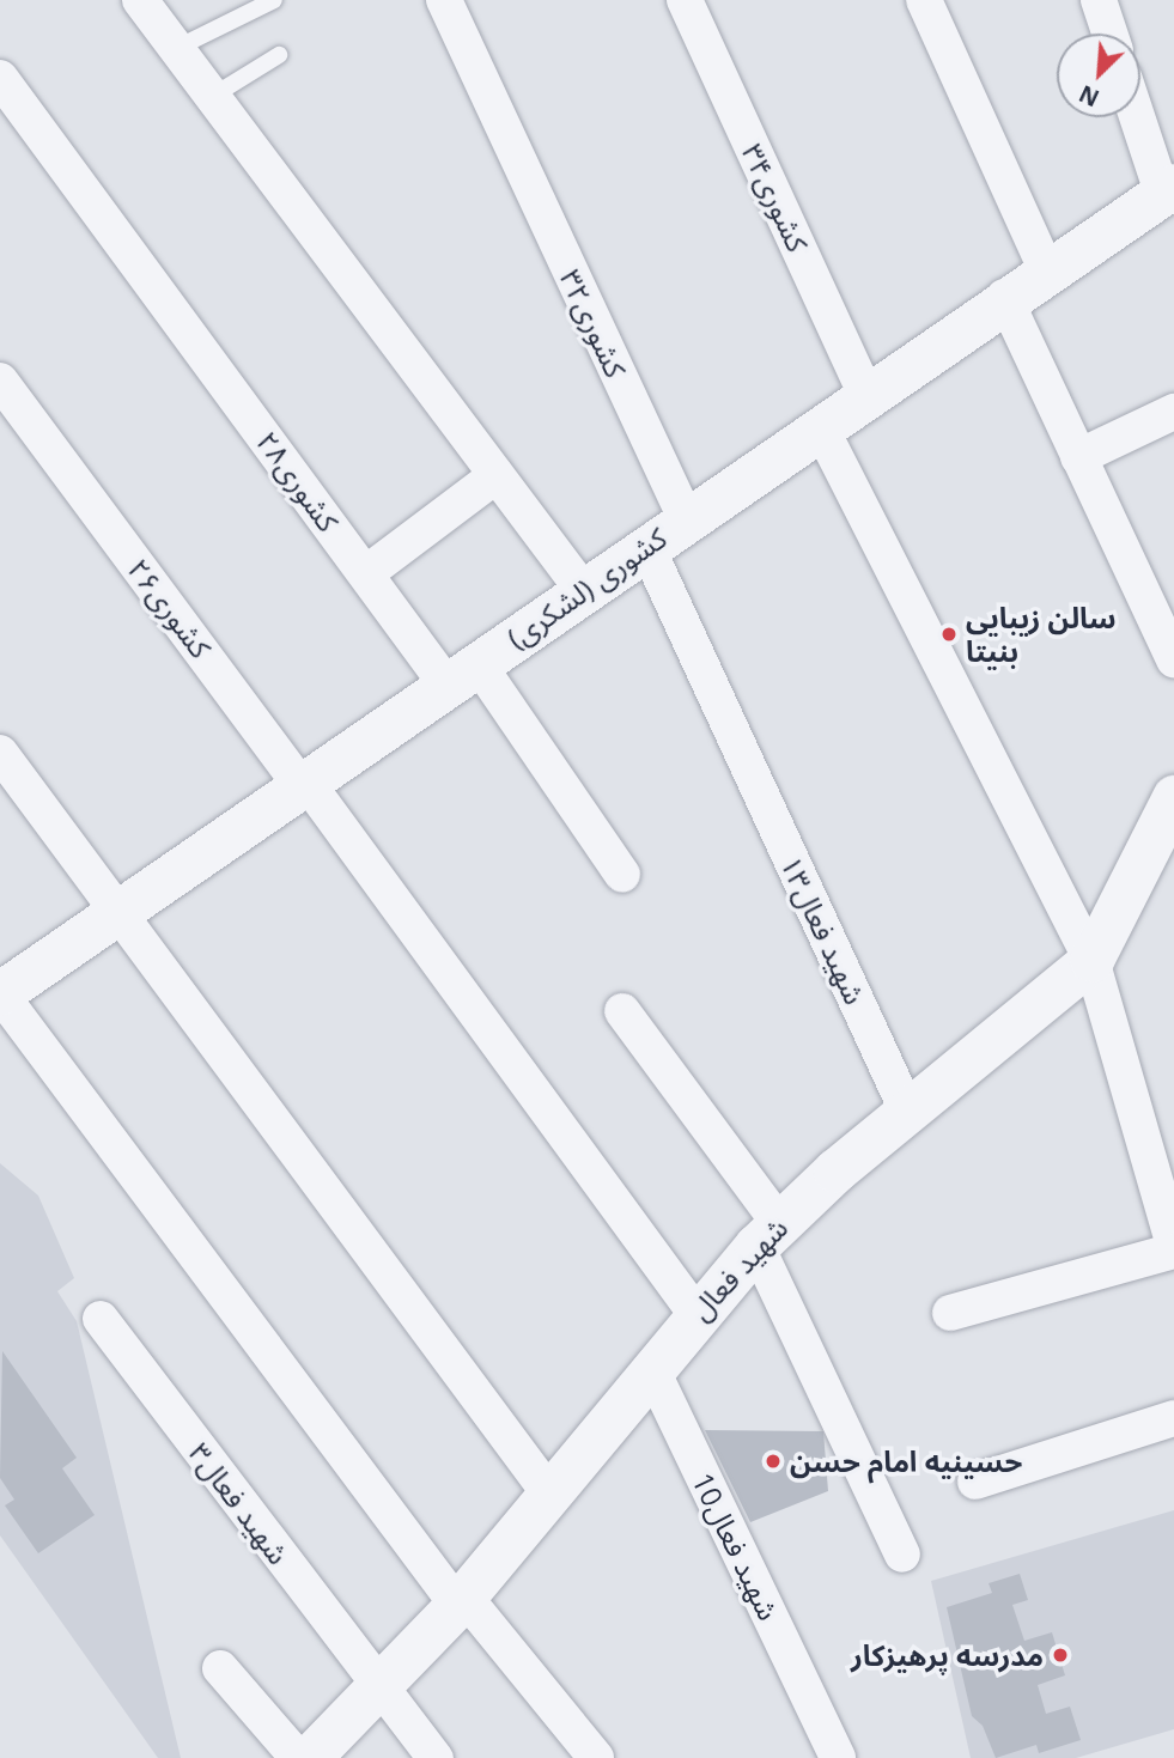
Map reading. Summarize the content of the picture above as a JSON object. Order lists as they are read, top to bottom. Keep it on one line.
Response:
{"streets":{"street":["کشوری۳۴","کشوری۳۲","کشوری۲۸","کشوری (لشکری)","کشوری۲۶","شهید فعال۱۳","شهید فعال","شهید فعال۳","10شهید فعال"]},"crossings":[["کشوری۳۴","کشوری (لشکری)"],["کشوری۳۲","کشوری (لشکری)"],["کشوری۲۸","کشوری (لشکری)"],["کشوری (لشکری)","کشوری۲۶"],["کشوری (لشکری)","شهید فعال۱۳"],["کشوری۲۶","شهید فعال"],["شهید فعال۱۳","شهید فعال"],["شهید فعال","شهید فعال۳"],["شهید فعال","10شهید فعال"]],"places":["سالن زیبایی بنیتا","حسینیه امام حسن","مدرسه پرهیزکار"],"north":"bottom left"}
